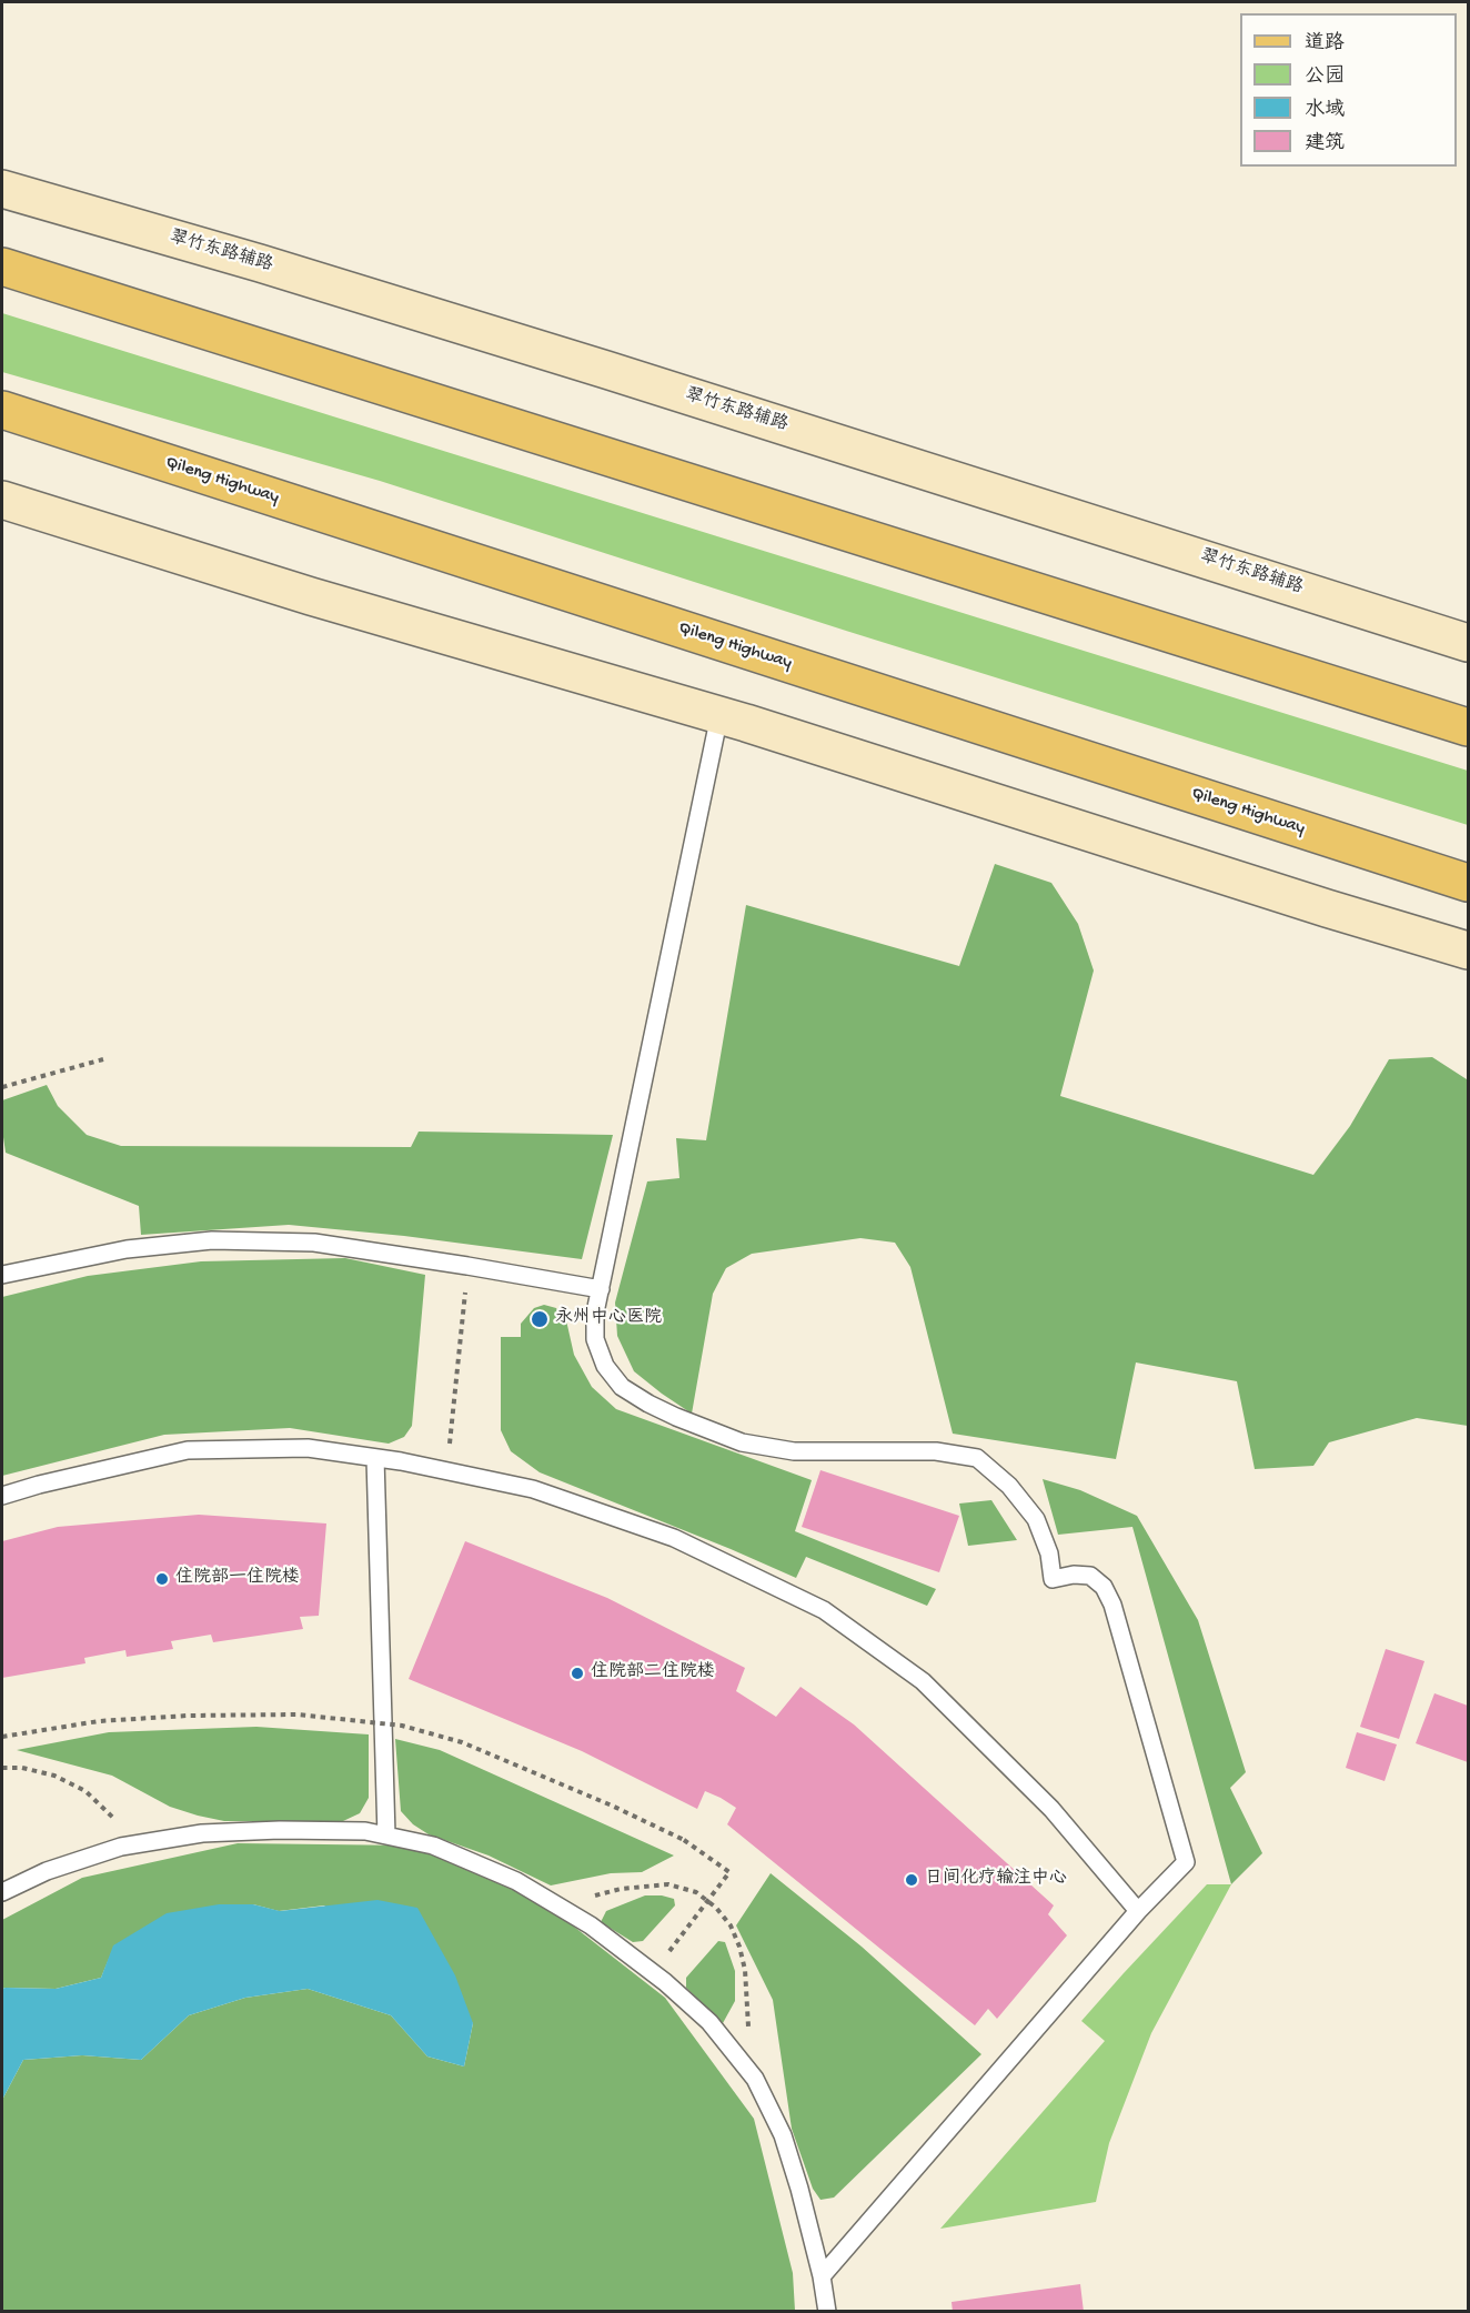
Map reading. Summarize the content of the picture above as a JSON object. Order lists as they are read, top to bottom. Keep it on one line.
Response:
{"streets":{"main road":["翠竹东路辅路","Qileng Highway"]},"places":["永州中心医院","住院部一住院楼","住院部二住院楼","日间化疗输注中心"],"legend":["道路","公园","水域","建筑"]}
